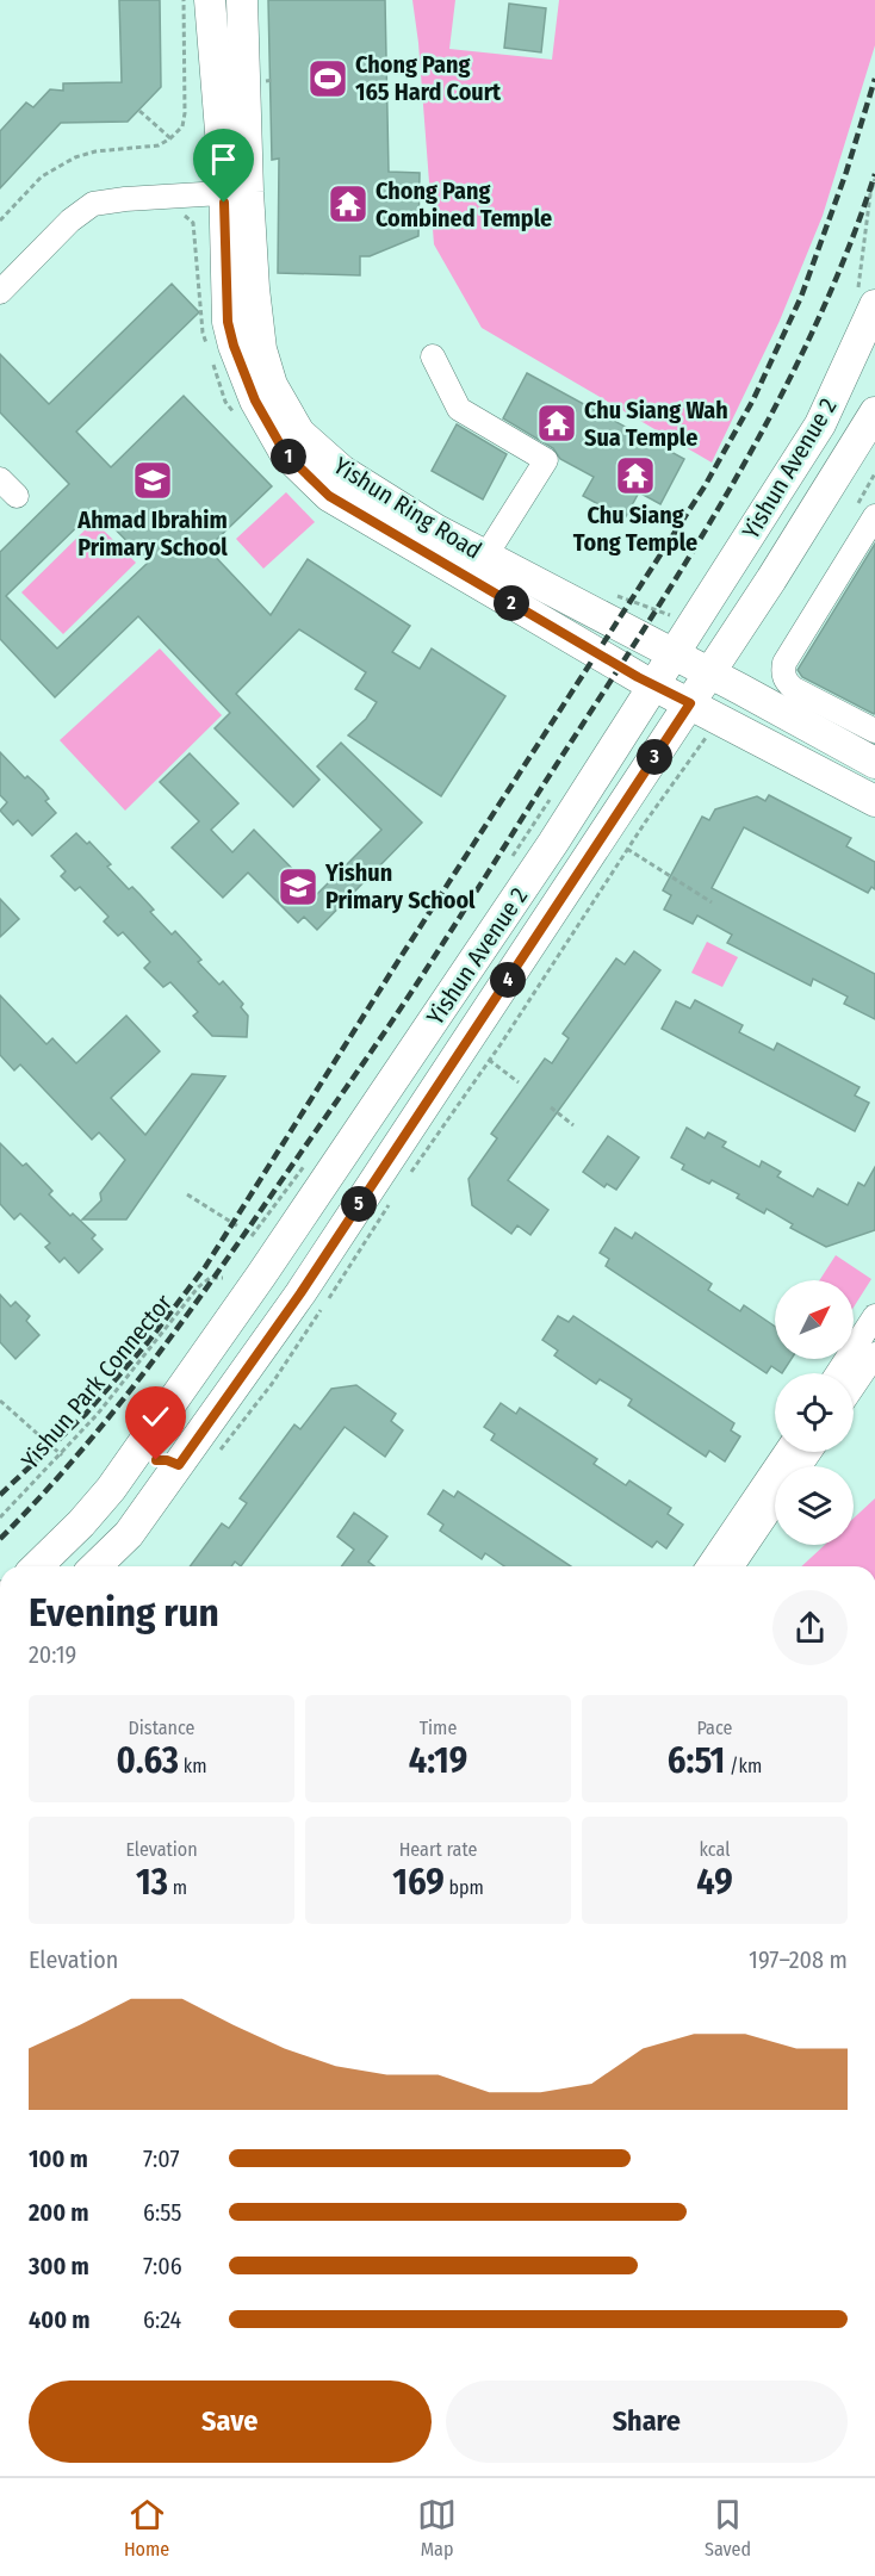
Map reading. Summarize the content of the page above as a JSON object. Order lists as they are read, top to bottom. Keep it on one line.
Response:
{"streets":{"main road":["Yishun Avenue 2","Yishun Ring Road"],"path":["Yishun Park Connector"]},"crossings":[["Yishun Avenue 2","Yishun Ring Road"]],"places":{"sports":["Chong Pang 165 Hard Court"],"temple":["Chong Pang Combined Temple","Chu Siang Wah Sua Temple","Chu Siang Tong Temple"],"school or university":["Ahmad Ibrahim Primary School","Yishun Primary School"]},"north":"top right","page":{"pins":["1","2","3","4","5"],"heading":["Evening run","20:19"],"stats":[["Distance","0.63 km"],["Time","4:19"],["Pace","6:51 /km"],["Elevation","13 m"],["Heart rate","169 bpm"],["kcal","49"]],"chart":["Elevation","197–208 m"],"list":[{"name":"100 m","note":"7:07"},{"name":"200 m","note":"6:55"},{"name":"300 m","note":"7:06"},{"name":"400 m","note":"6:24"}],"buttons":["Save","Share"],"tabs":["Home","Map","Saved"]}}
